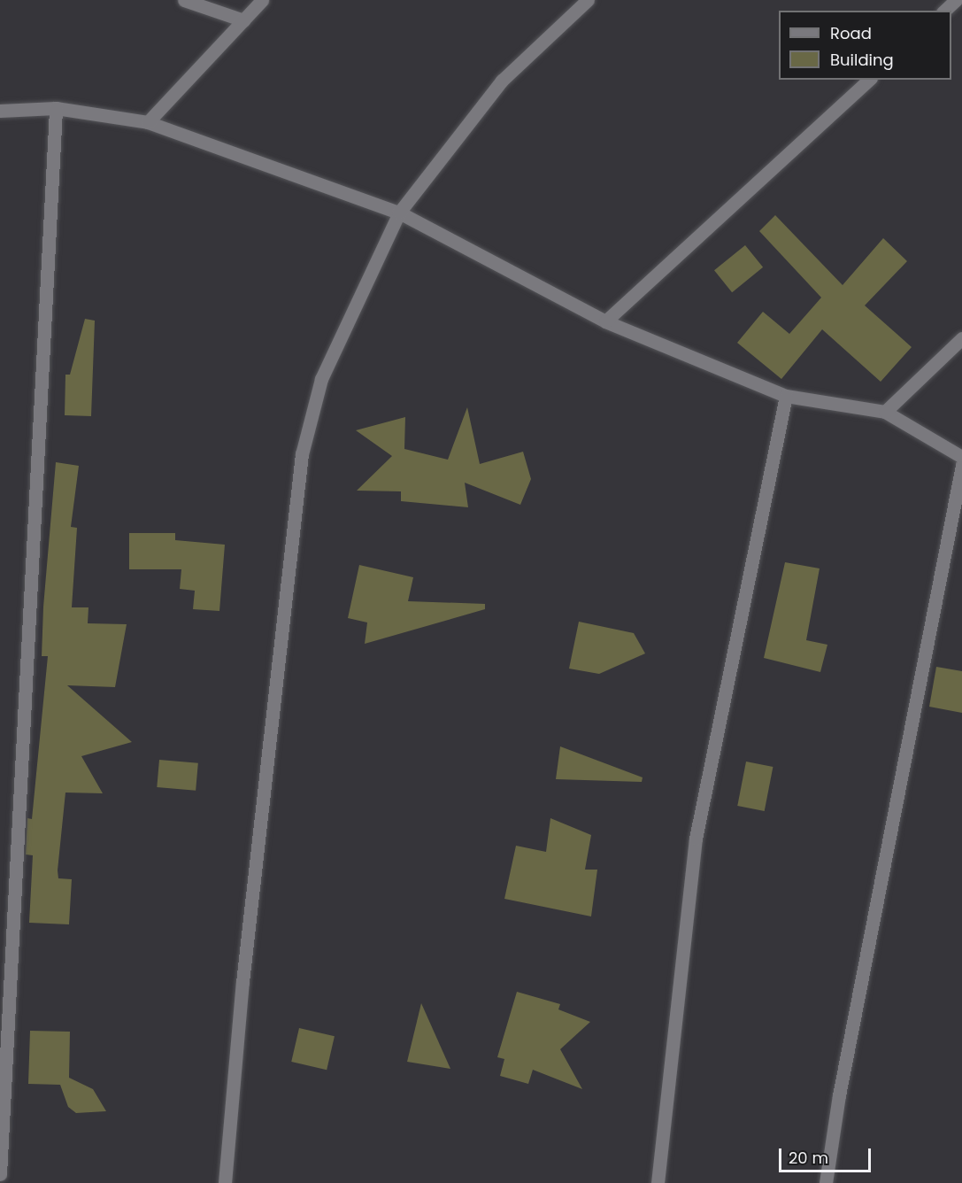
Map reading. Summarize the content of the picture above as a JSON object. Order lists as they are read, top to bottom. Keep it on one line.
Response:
{"legend":["Road","Building"],"scale_bar":"20 m"}
